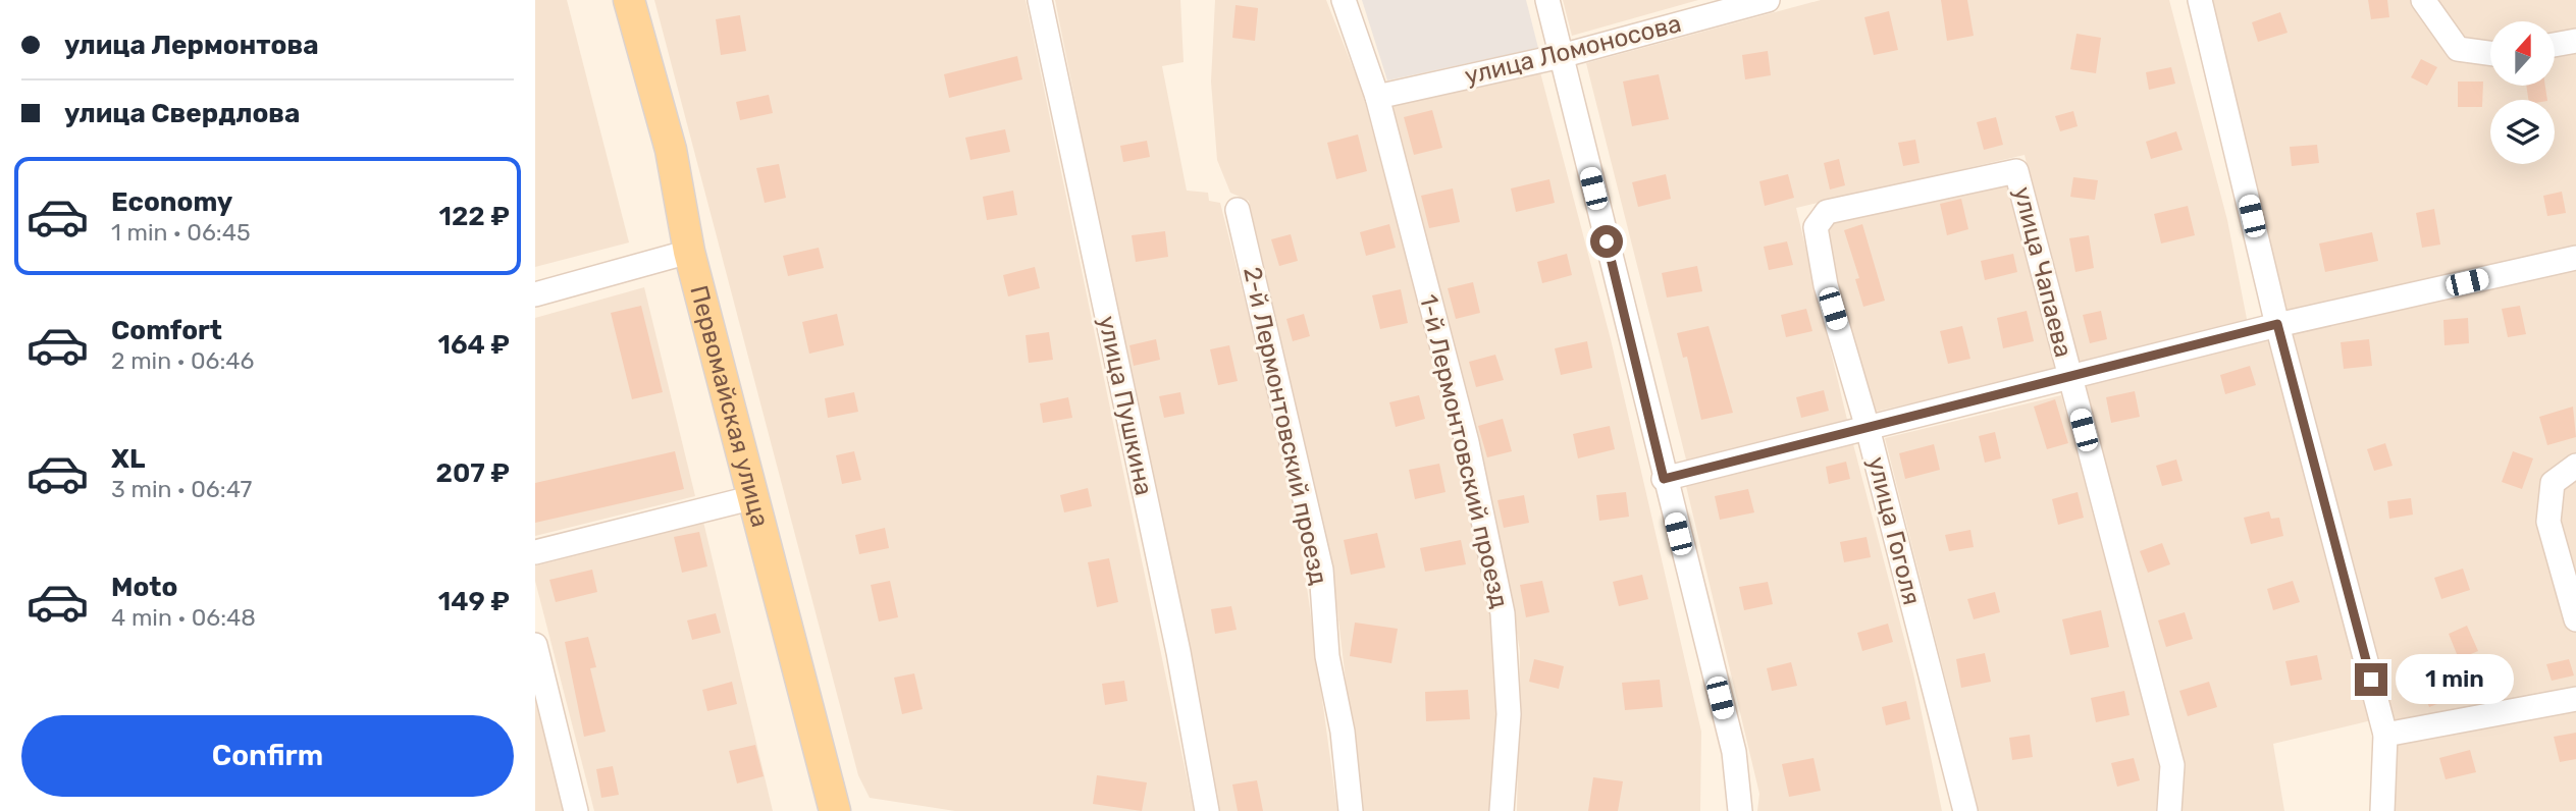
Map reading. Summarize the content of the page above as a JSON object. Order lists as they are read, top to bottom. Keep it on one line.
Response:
{"streets":{"main road":["Первомайская улица"],"street":["улица Ломоносова","улица Чапаева","улица Пушкина","2-й Лермонтовский проезд","1-й Лермонтовский проезд","улица Гоголя"]},"crossings":[["улица Ломоносова","1-й Лермонтовский проезд"],["улица Чапаева","улица Гоголя"]],"north":"top","page":{"banner":["улица Лермонтова","улица Свердлова"],"list":[{"name":"Economy","note":"1 min · 06:45","value":"122 ₽"},{"name":"Comfort","note":"2 min · 06:46","value":"164 ₽"},{"name":"XL","note":"3 min · 06:47","value":"207 ₽"},{"name":"Moto","note":"4 min · 06:48","value":"149 ₽"}],"bubble":"1 min","buttons":"Confirm"}}
